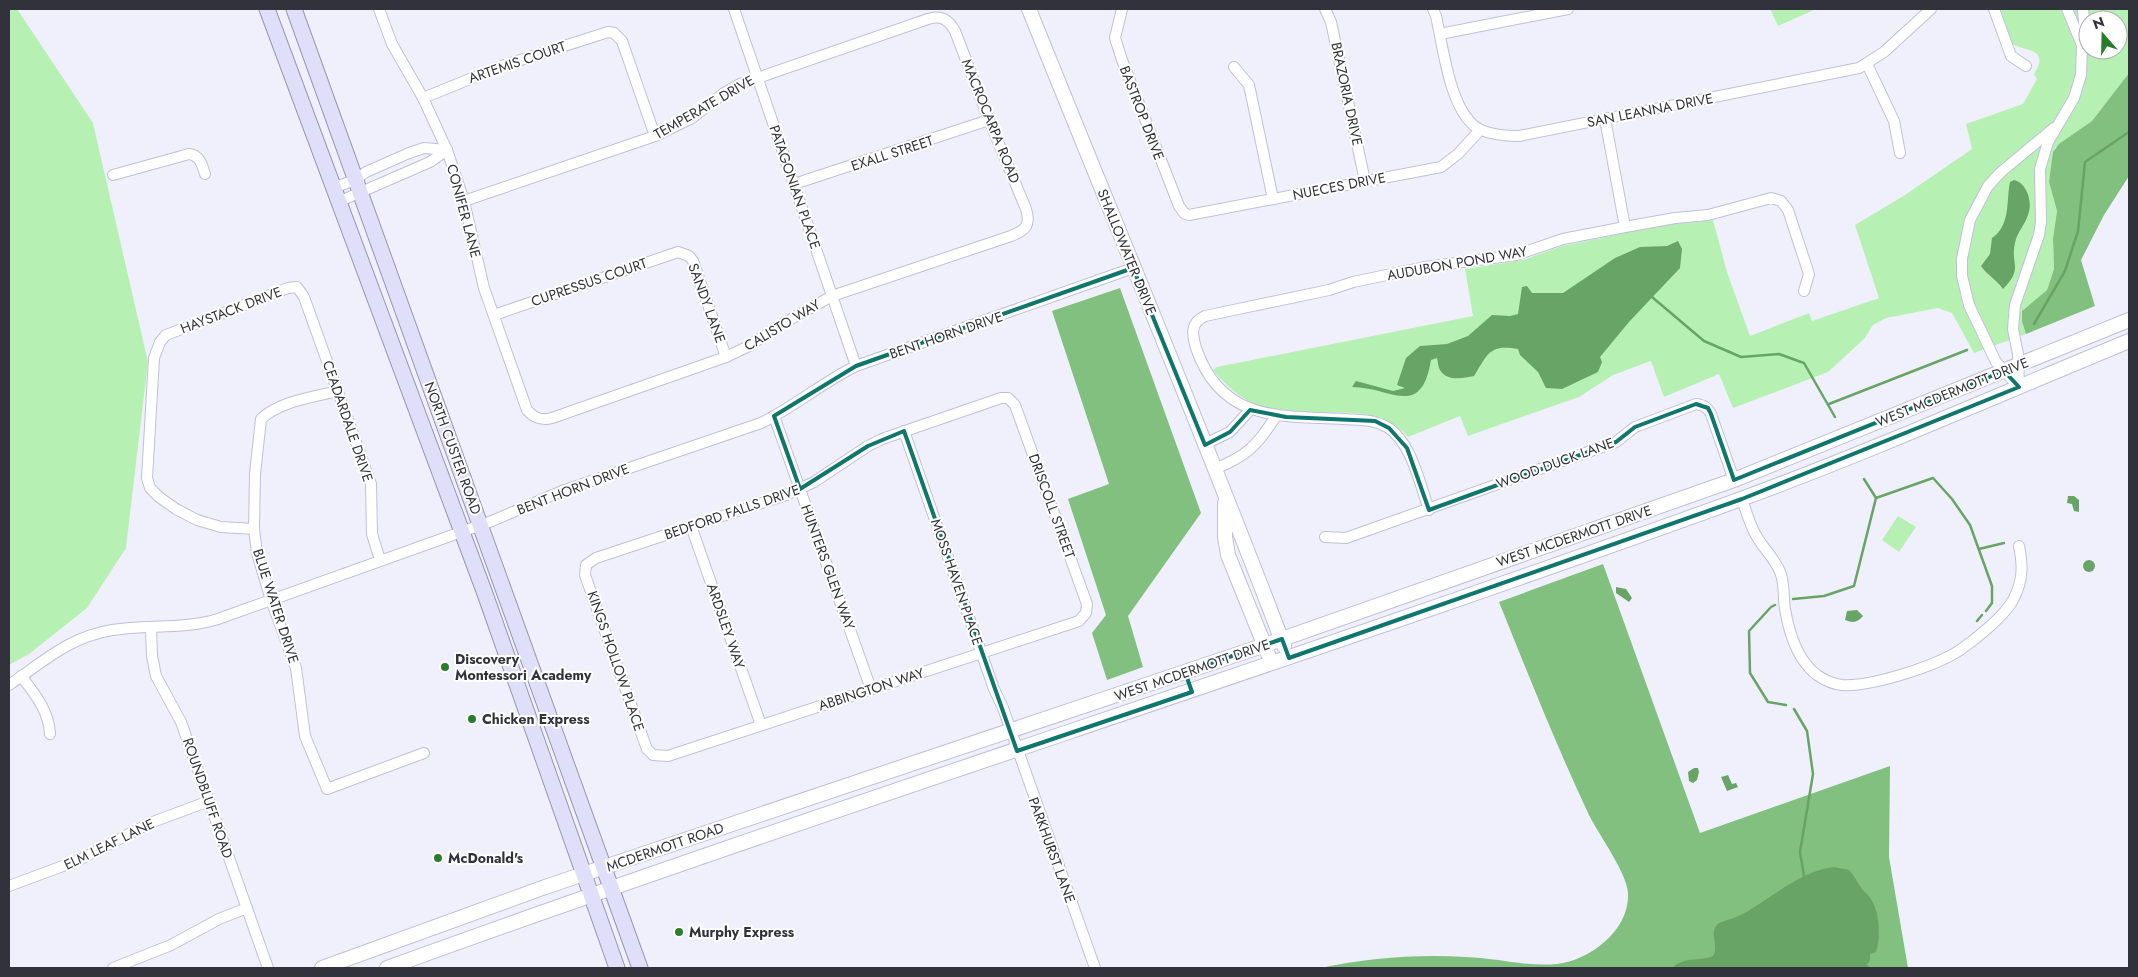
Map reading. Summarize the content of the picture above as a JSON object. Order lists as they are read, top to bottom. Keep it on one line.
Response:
{"streets":{"main road":["SHALLOWATER DRIVE","WEST MCDERMOTT DRIVE","NORTH CUSTER ROAD","MCDERMOTT ROAD"],"street":["ARTEMIS COURT","BRAZORIA DRIVE","TEMPERATE DRIVE","SAN LEANNA DRIVE","BASTROP DRIVE","MACROCARPA ROAD","EXALL STREET","NUECES DRIVE","PATAGONIAN PLACE","CONIFER LANE","AUDUBON POND WAY","CUPRESSUS COURT","SANDY LANE","HAYSTACK DRIVE","CALISTO WAY","BENT HORN DRIVE","CEADARDALE DRIVE","WOOD DUCK LANE","DRISCOLL STREET","BEDFORD FALLS DRIVE","HUNTERS GLEN WAY","MOSS HAVEN PLACE","BLUE WATER DRIVE","ARDSLEY WAY","KINGS HOLLOW PLACE","ABBINGTON WAY","ROUNDBLUFF ROAD","ELM LEAF LANE","PARKHURST LANE"]},"crossings":[["ARTEMIS COURT","TEMPERATE DRIVE"],["ARTEMIS COURT","CONIFER LANE"],["BRAZORIA DRIVE","NUECES DRIVE"],["TEMPERATE DRIVE","MACROCARPA ROAD"],["TEMPERATE DRIVE","PATAGONIAN PLACE"],["TEMPERATE DRIVE","CONIFER LANE"],["SAN LEANNA DRIVE","NUECES DRIVE"],["BASTROP DRIVE","NUECES DRIVE"],["MACROCARPA ROAD","EXALL STREET"],["MACROCARPA ROAD","CALISTO WAY"],["EXALL STREET","PATAGONIAN PLACE"],["PATAGONIAN PLACE","CALISTO WAY"],["PATAGONIAN PLACE","BENT HORN DRIVE"],["CONIFER LANE","CUPRESSUS COURT"],["CONIFER LANE","CALISTO WAY"],["SHALLOWATER DRIVE","BENT HORN DRIVE"],["SHALLOWATER DRIVE","WEST MCDERMOTT DRIVE"],["CUPRESSUS COURT","SANDY LANE"],["SANDY LANE","CALISTO WAY"],["HAYSTACK DRIVE","CEADARDALE DRIVE"],["HAYSTACK DRIVE","BLUE WATER DRIVE"],["BENT HORN DRIVE","CEADARDALE DRIVE"],["BENT HORN DRIVE","NORTH CUSTER ROAD"],["BENT HORN DRIVE","HUNTERS GLEN WAY"],["BENT HORN DRIVE","BLUE WATER DRIVE"],["BENT HORN DRIVE","ROUNDBLUFF ROAD"],["WEST MCDERMOTT DRIVE","WOOD DUCK LANE"],["WEST MCDERMOTT DRIVE","MOSS HAVEN PLACE"],["WEST MCDERMOTT DRIVE","MCDERMOTT ROAD"],["WEST MCDERMOTT DRIVE","PARKHURST LANE"],["CEADARDALE DRIVE","BLUE WATER DRIVE"],["NORTH CUSTER ROAD","MCDERMOTT ROAD"],["DRISCOLL STREET","BEDFORD FALLS DRIVE"],["DRISCOLL STREET","ABBINGTON WAY"],["BEDFORD FALLS DRIVE","HUNTERS GLEN WAY"],["BEDFORD FALLS DRIVE","MOSS HAVEN PLACE"],["BEDFORD FALLS DRIVE","ARDSLEY WAY"],["BEDFORD FALLS DRIVE","KINGS HOLLOW PLACE"],["HUNTERS GLEN WAY","ABBINGTON WAY"],["MOSS HAVEN PLACE","ABBINGTON WAY"],["MOSS HAVEN PLACE","MCDERMOTT ROAD"],["MOSS HAVEN PLACE","PARKHURST LANE"],["ARDSLEY WAY","ABBINGTON WAY"],["KINGS HOLLOW PLACE","ABBINGTON WAY"],["ROUNDBLUFF ROAD","ELM LEAF LANE"],["MCDERMOTT ROAD","PARKHURST LANE"]],"places":["Discovery Montessori Academy","Chicken Express","McDonald's","Murphy Express"],"north":"top"}
